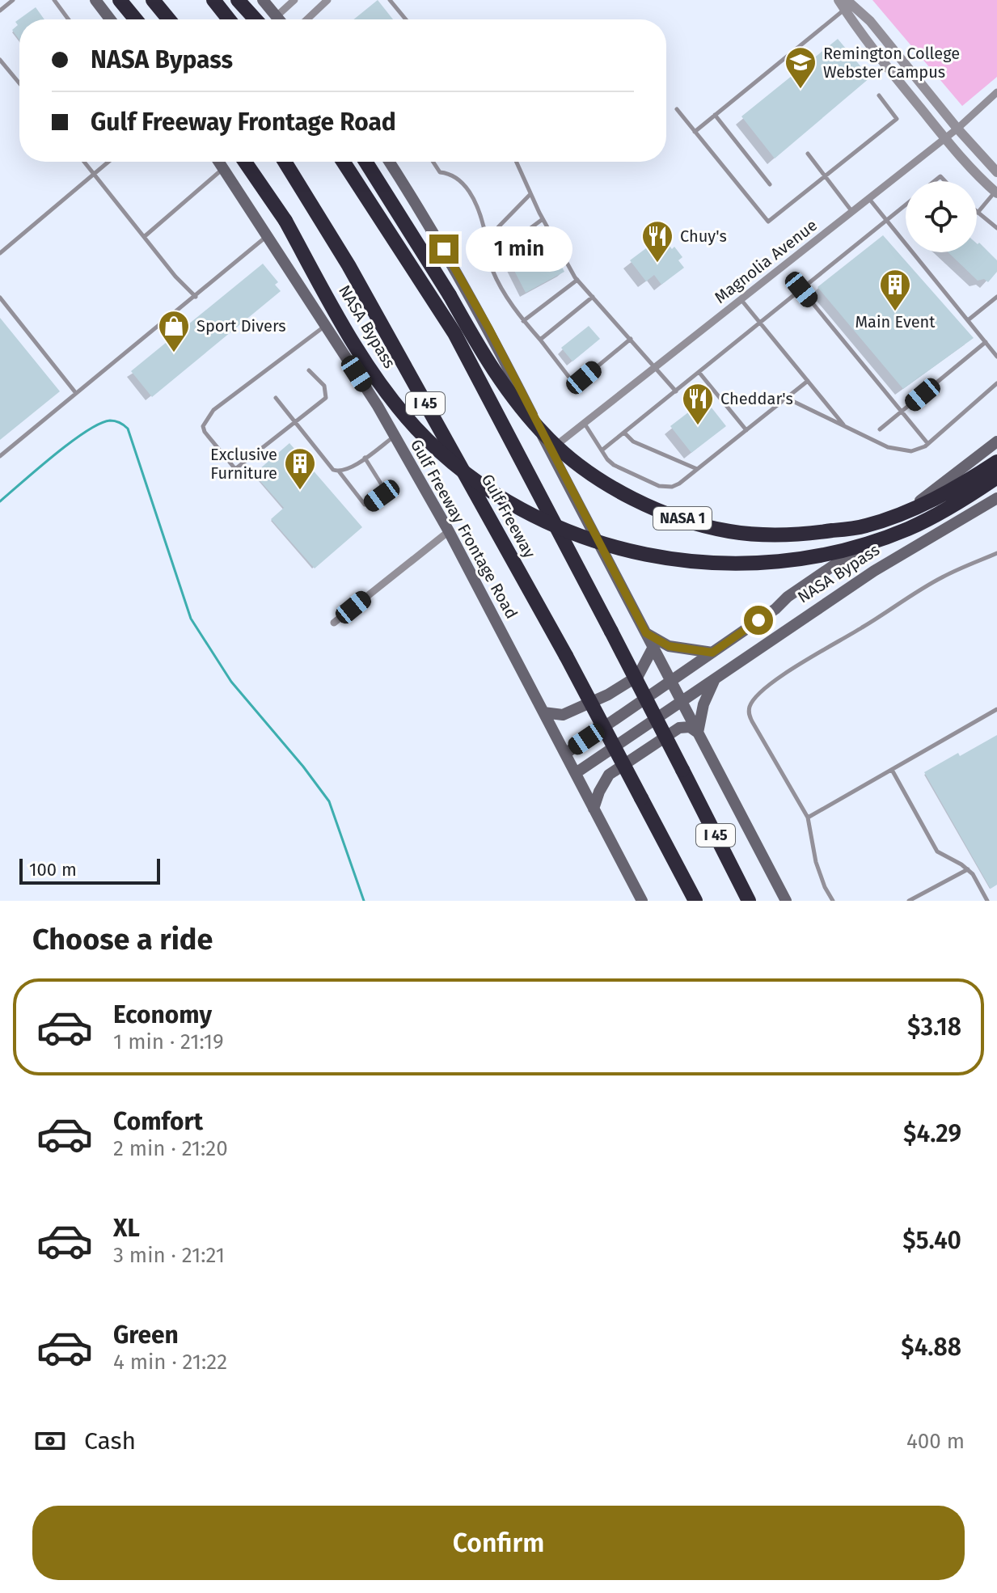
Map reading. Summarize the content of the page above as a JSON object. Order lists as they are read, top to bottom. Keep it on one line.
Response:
{"streets":{"highway":["NASA Bypass","I 45","Gulf Freeway","NASA 1"],"main road":["Gulf Freeway Frontage Road"],"street":["Magnolia Avenue"]},"crossings":[["NASA Bypass","Gulf Freeway Frontage Road"]],"places":{"school or university":["Remington College Webster Campus"],"restaurant":["Chuy's","Cheddar's"],"building":["Main Event","Exclusive Furniture"],"shop":["Sport Divers"]},"scale_bar":"100 m","page":{"banner":["NASA Bypass","Gulf Freeway Frontage Road"],"bubble":"1 min","scale":"100 m","heading":"Choose a ride","list":[{"name":"Economy","note":"1 min · 21:19","value":"$3.18"},{"name":"Comfort","note":"2 min · 21:20","value":"$4.29"},{"name":"XL","note":"3 min · 21:21","value":"$5.40"},{"name":"Green","note":"4 min · 21:22","value":"$4.88"}],"pay":["Cash","400 m"],"buttons":"Confirm"}}
